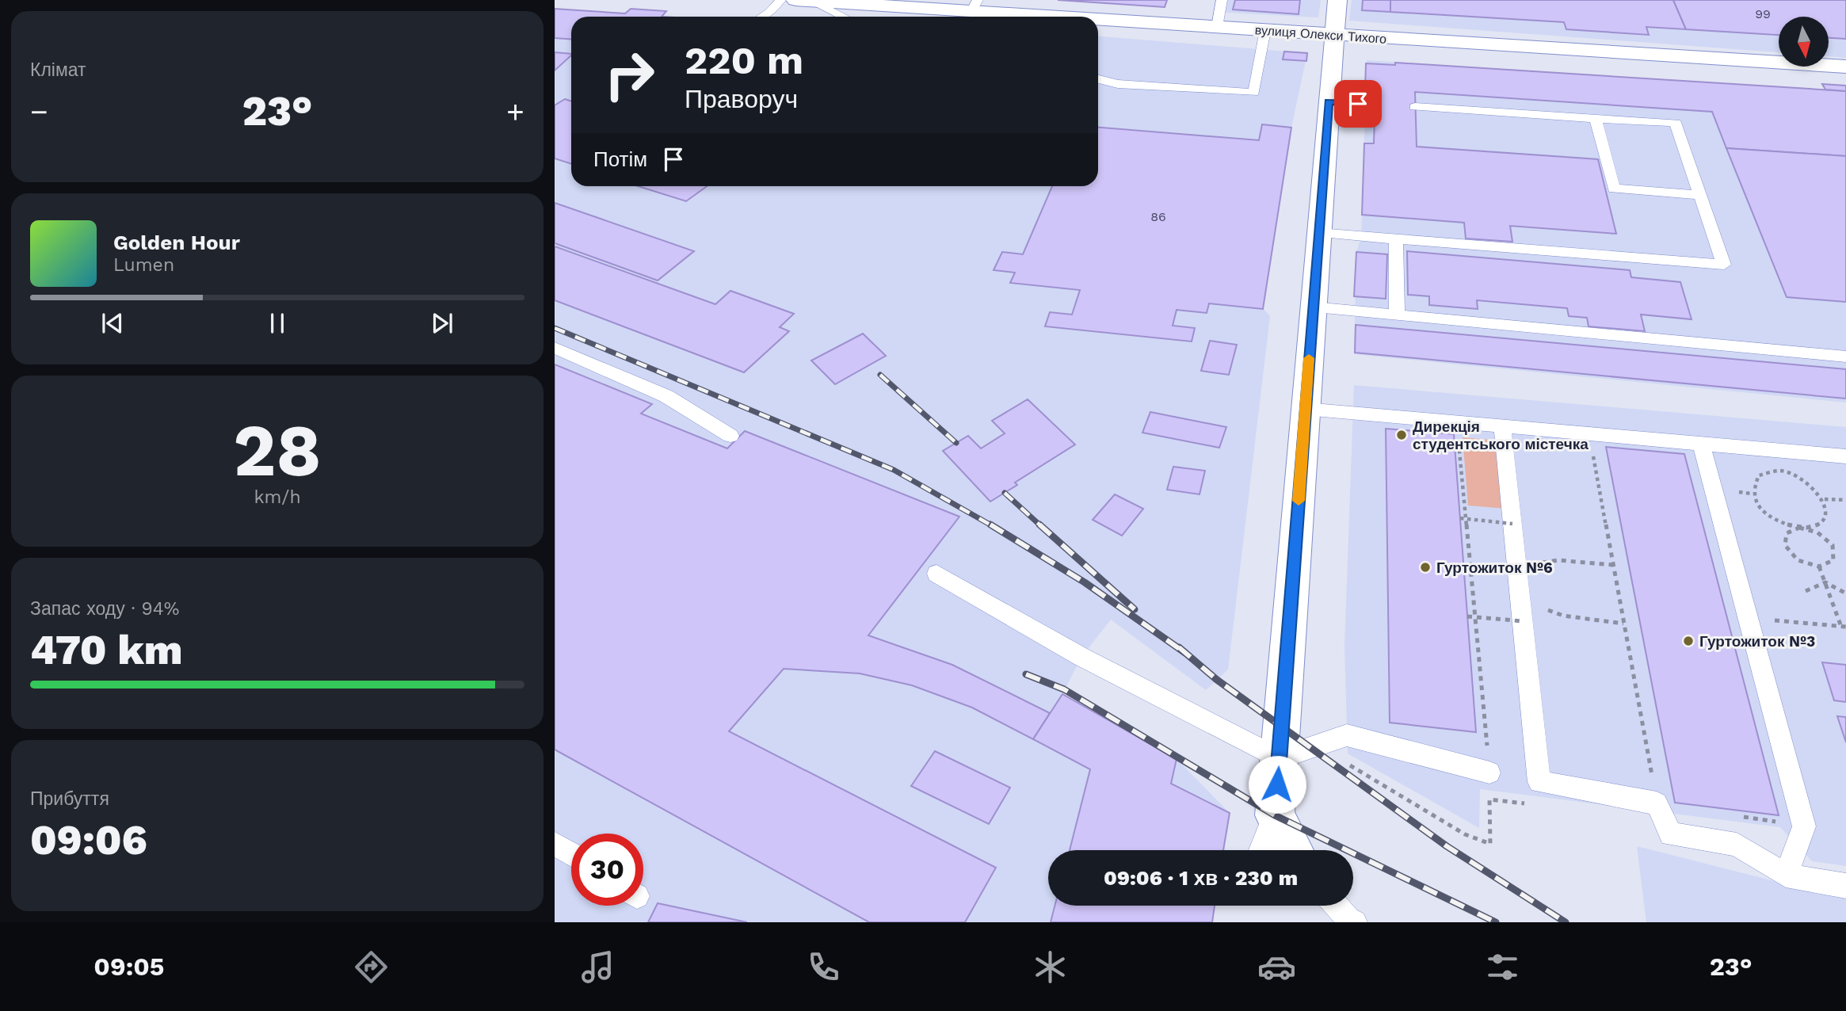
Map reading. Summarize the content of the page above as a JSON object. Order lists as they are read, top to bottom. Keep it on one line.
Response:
{"streets":{"street":["вулиця Олекси Тихого"]},"places":["Дирекція студентського містечка","Гуртожиток №6","Гуртожиток №3"],"house_numbers":["99","86"],"north":"bottom","page":{"tile":["Клімат",["28","km/h"],["Запас ходу · 94%","470 km"],["Прибуття","09:06"]],"turn":["220 m","Праворуч"],"heat":["−","23°","+"],"then":"Потім","song":["Golden Hour","Lumen"],"limit":"30","trip":"09:06 · 1 хв · 230 m","tabs":["09:05","23°"]}}
